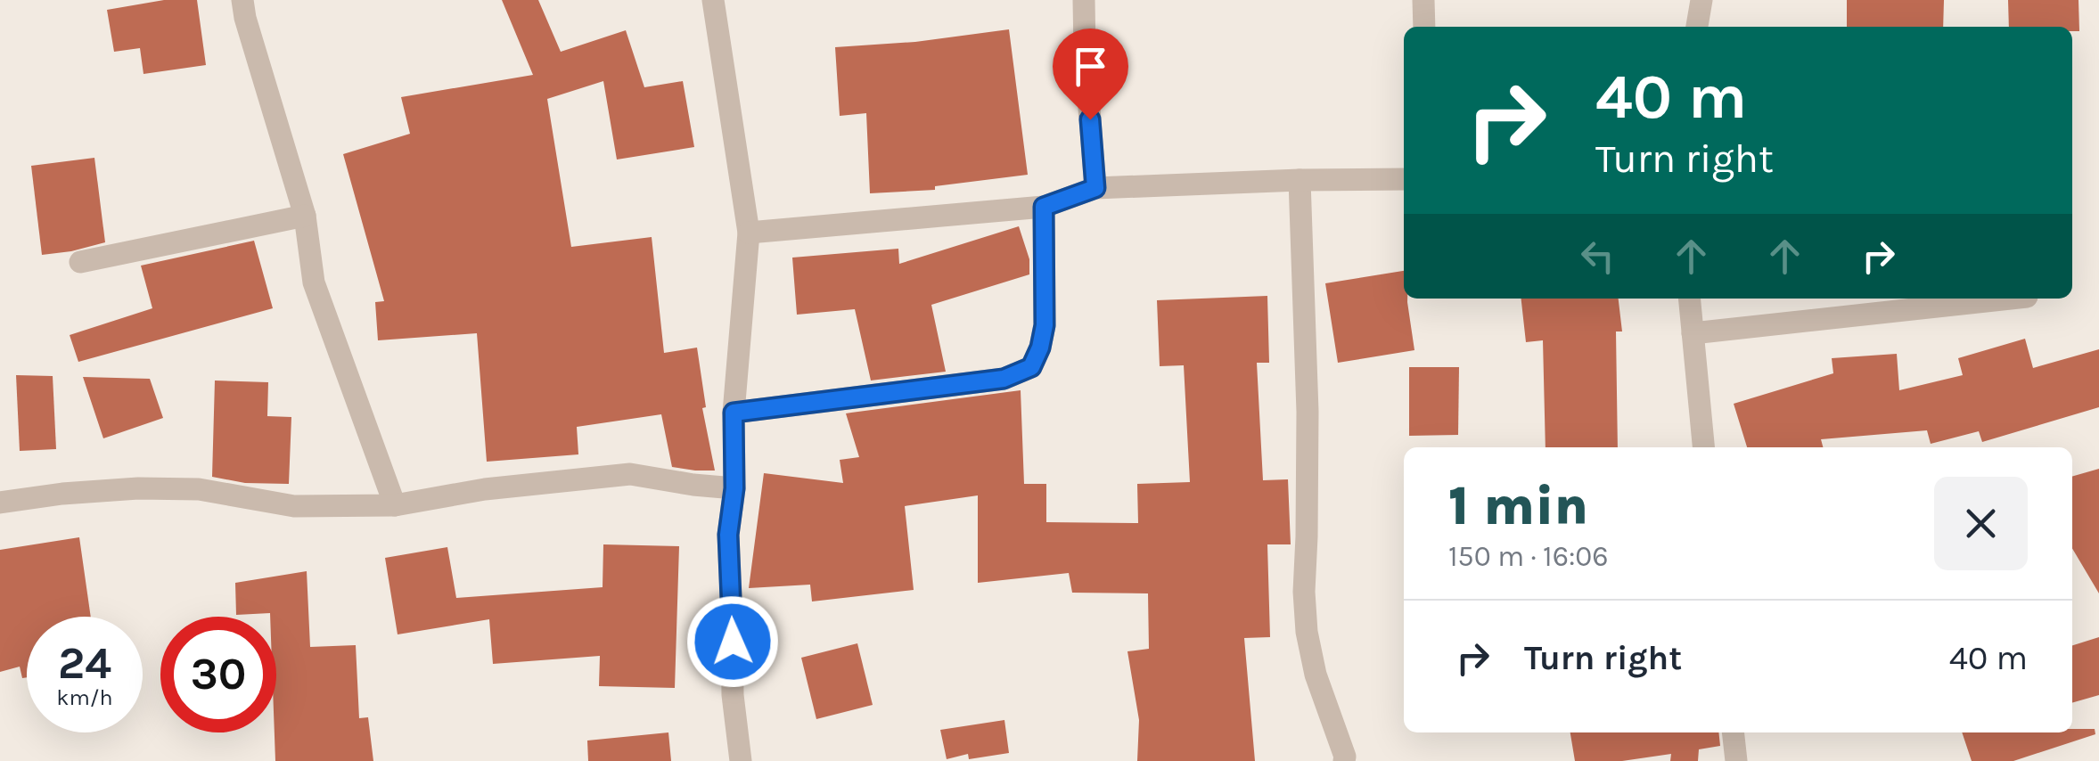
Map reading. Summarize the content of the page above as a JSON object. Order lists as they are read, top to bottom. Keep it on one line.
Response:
{"page":{"turn":["40 m","Turn right"],"heading":["1 min","150 m · 16:06"],"list":[{"name":"Turn right","value":"40 m"}],"speed":"24 km/h","limit":"30"}}
